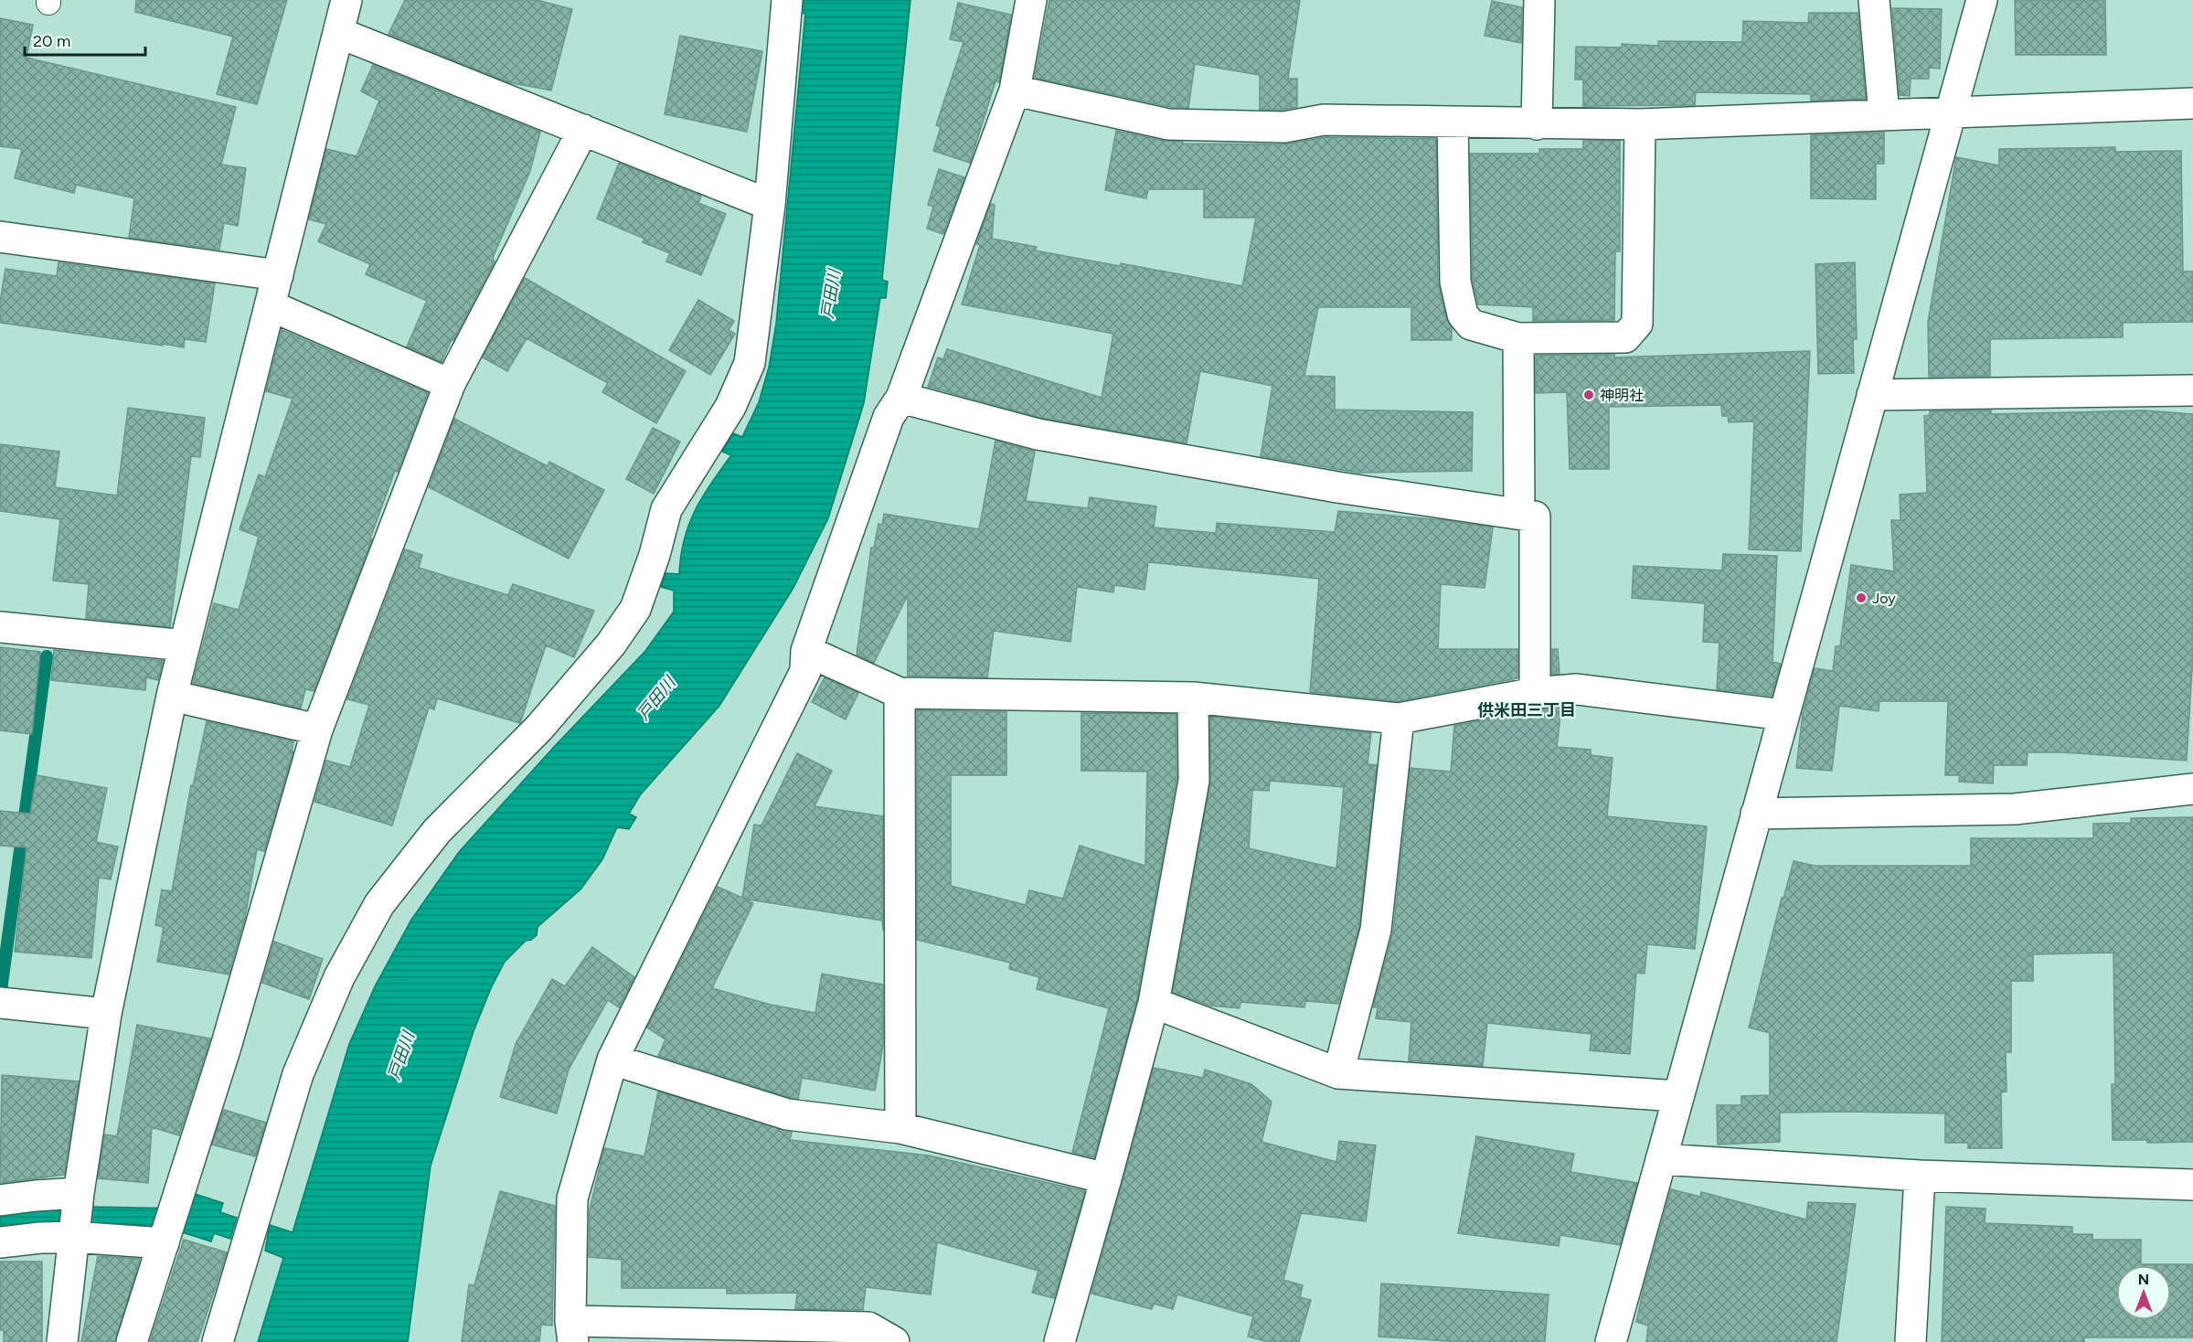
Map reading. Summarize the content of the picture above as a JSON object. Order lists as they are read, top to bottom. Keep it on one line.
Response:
{"districts":["供米田三丁目"],"water":["戸田川"],"places":["神明社","Joy"],"scale_bar":"20 m","north":"top"}
